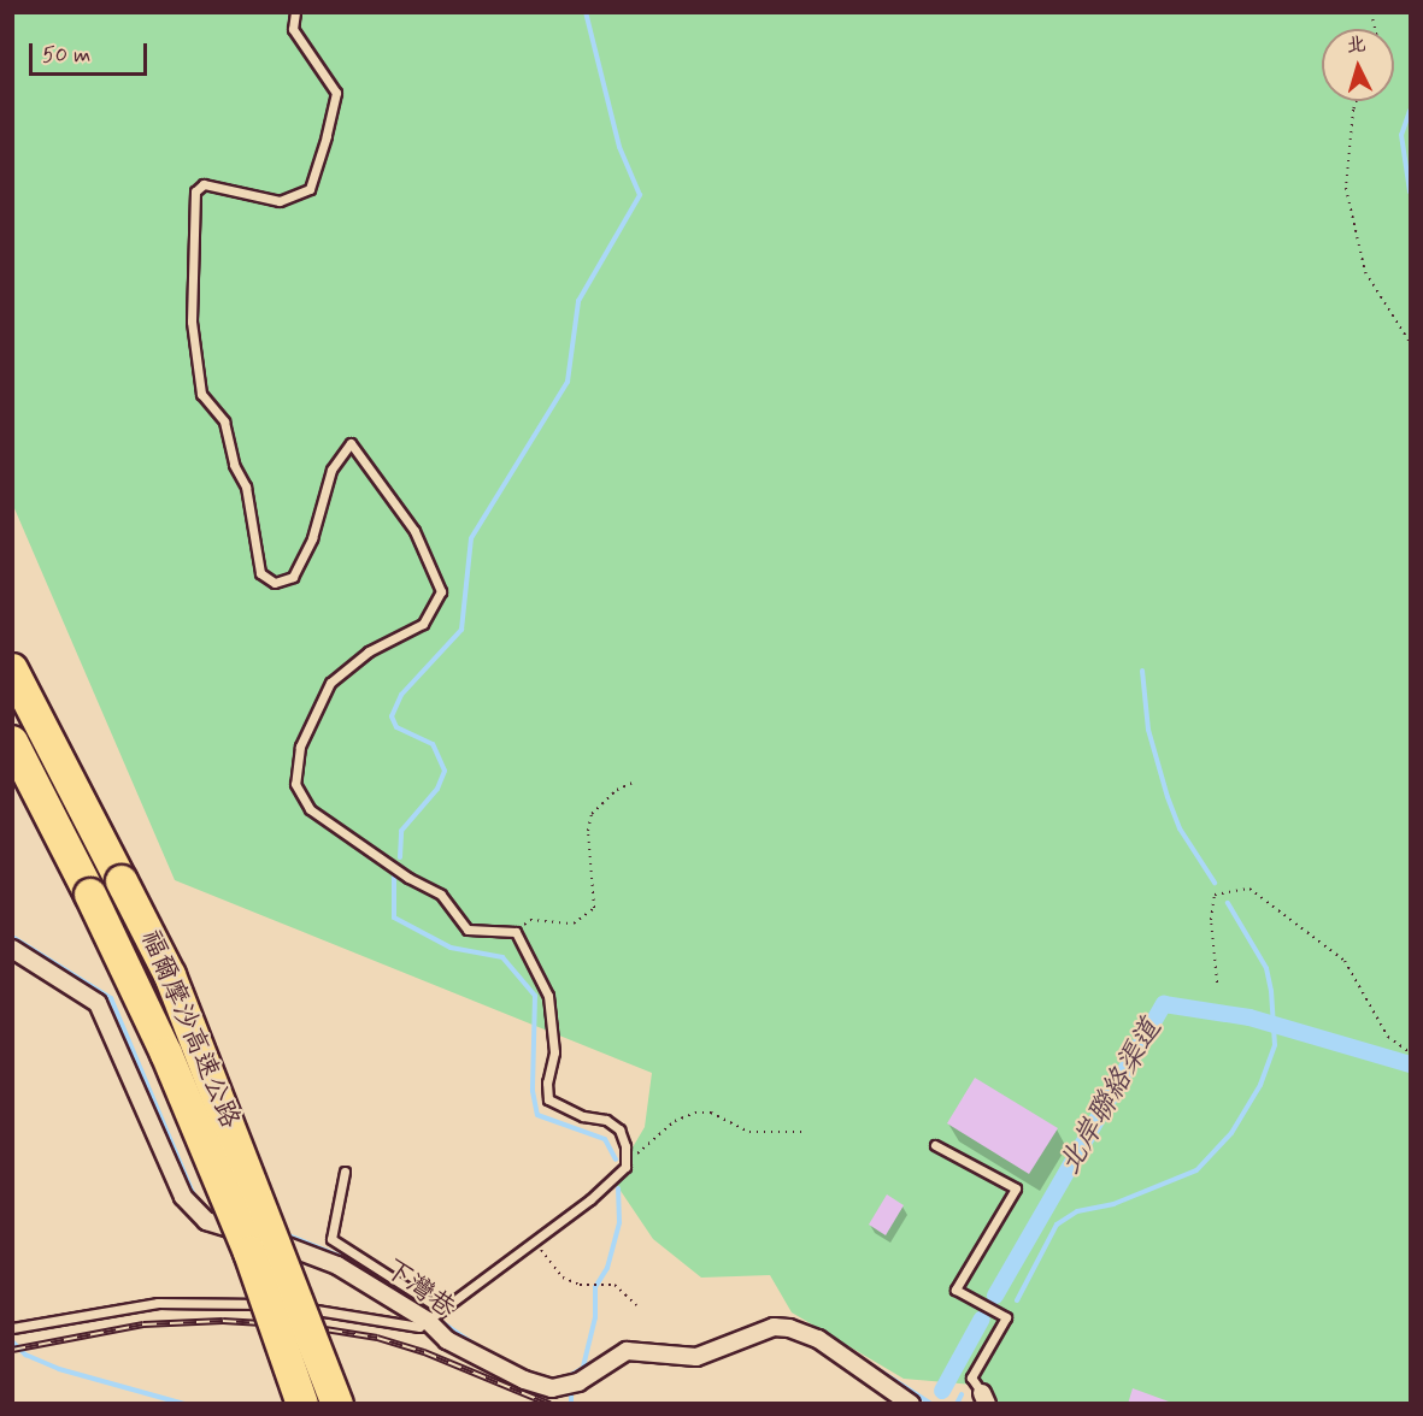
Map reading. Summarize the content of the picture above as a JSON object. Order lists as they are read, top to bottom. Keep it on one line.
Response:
{"streets":{"highway":["福爾摩沙高速公路"],"street":["下灣巷"]},"water":["北岸聯絡渠道"],"scale_bar":"50 m","north":"top"}
